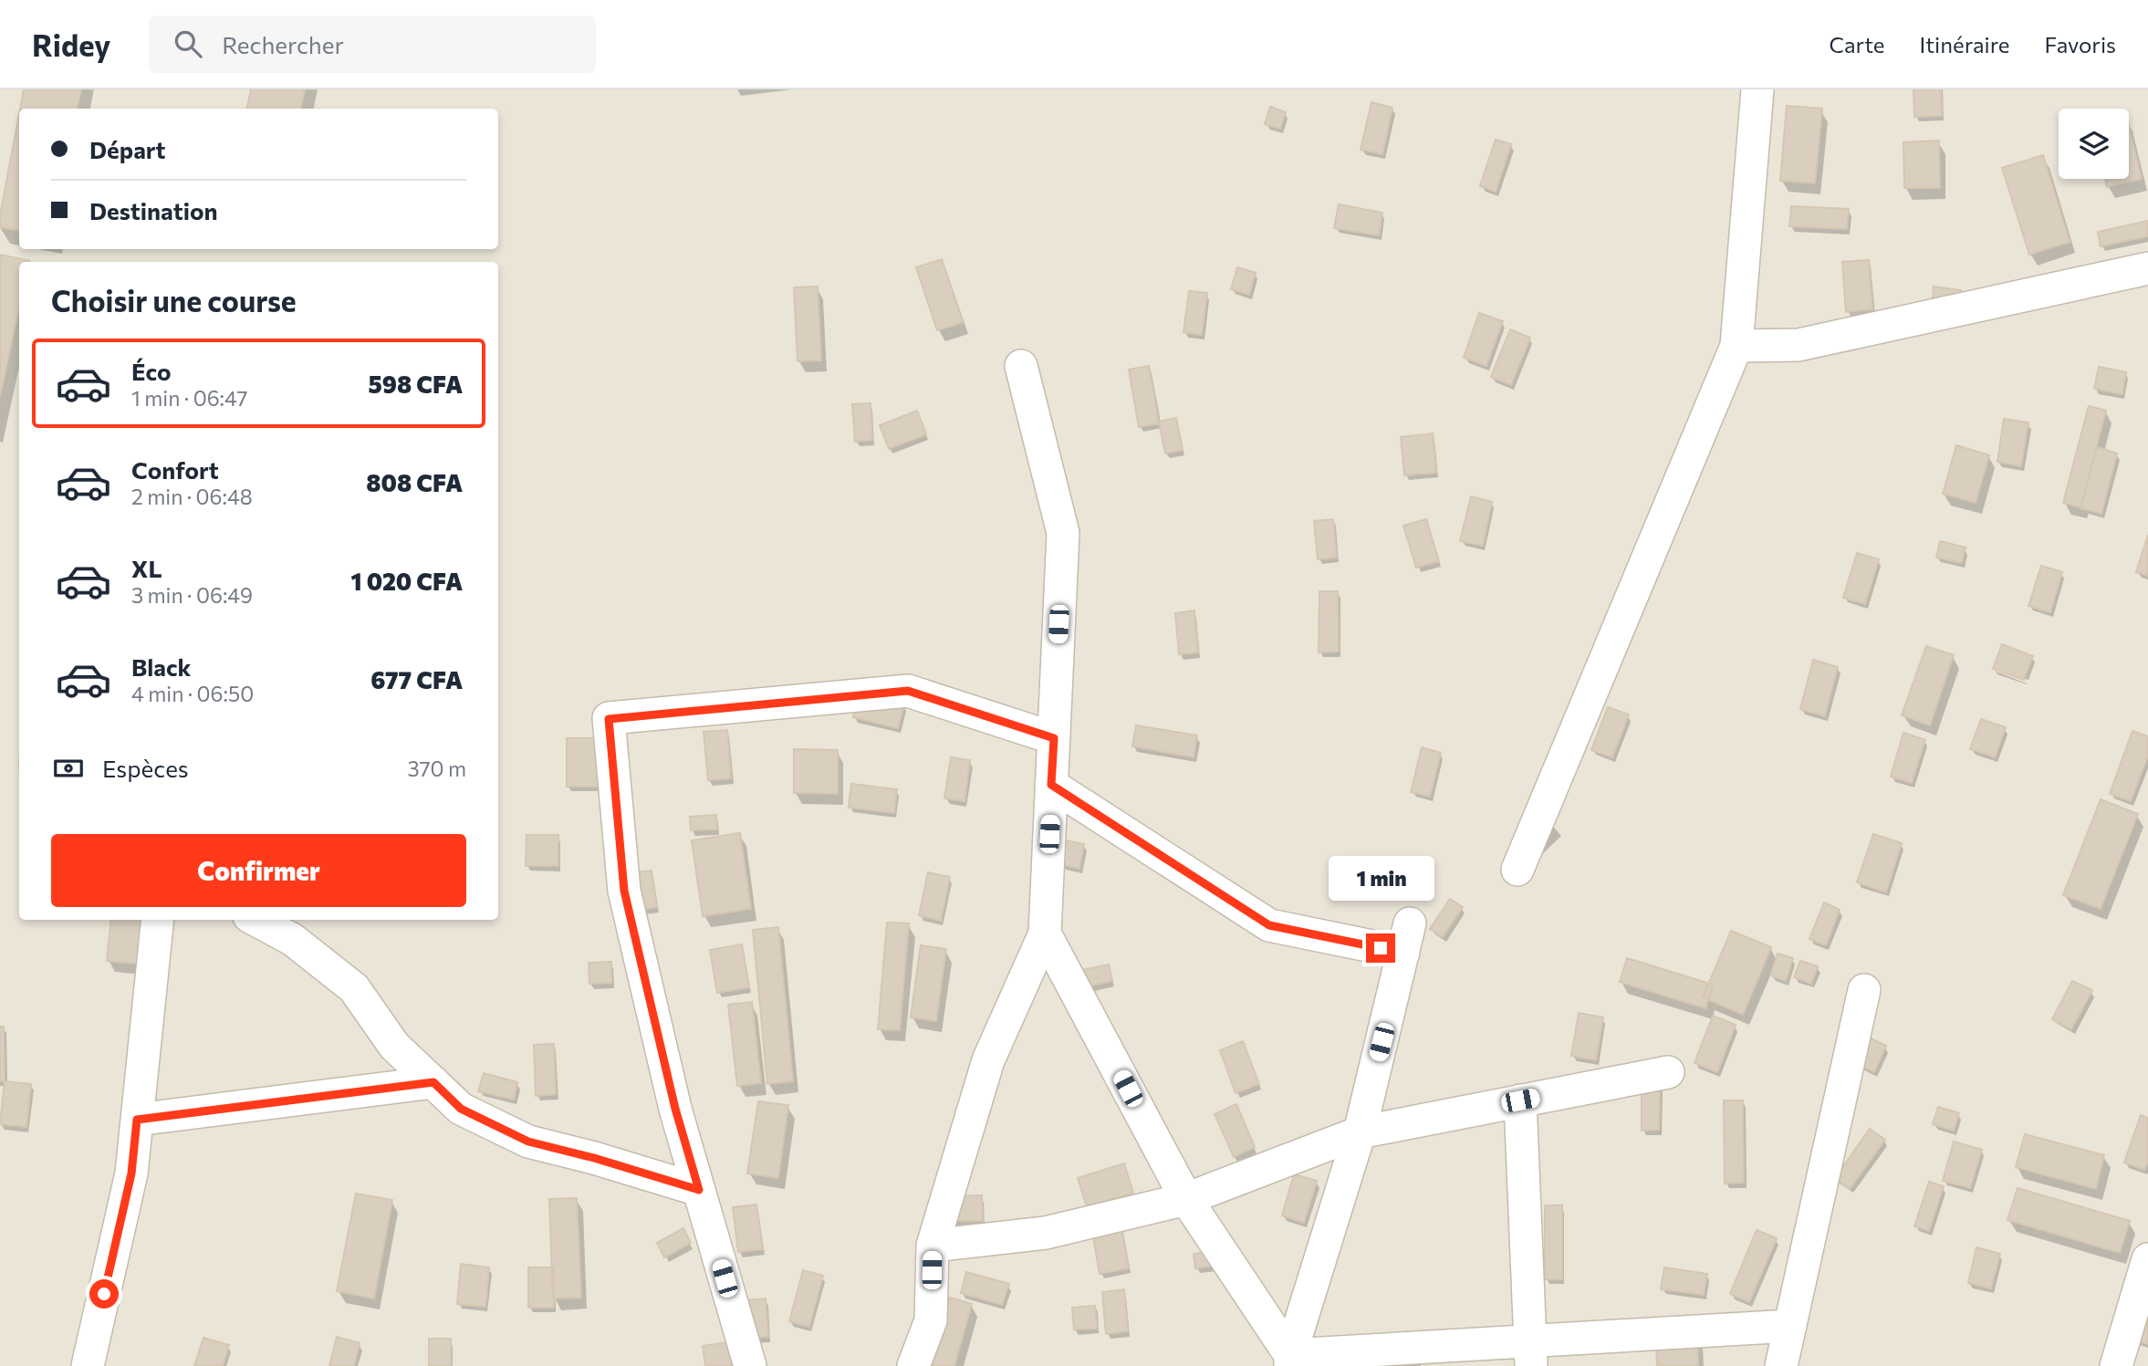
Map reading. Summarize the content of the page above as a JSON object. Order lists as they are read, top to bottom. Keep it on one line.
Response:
{"page":{"header":"Ridey","search":"Rechercher","nav":["Carte","Itinéraire","Favoris"],"banner":["Départ","Destination"],"heading":"Choisir une course","list":[{"name":"Éco","note":"1 min · 06:47","value":"598 CFA"},{"name":"Confort","note":"2 min · 06:48","value":"808 CFA"},{"name":"XL","note":"3 min · 06:49","value":"1 020 CFA"},{"name":"Black","note":"4 min · 06:50","value":"677 CFA"}],"pay":["Espèces","370 m"],"buttons":"Confirmer","bubble":"1 min"}}
